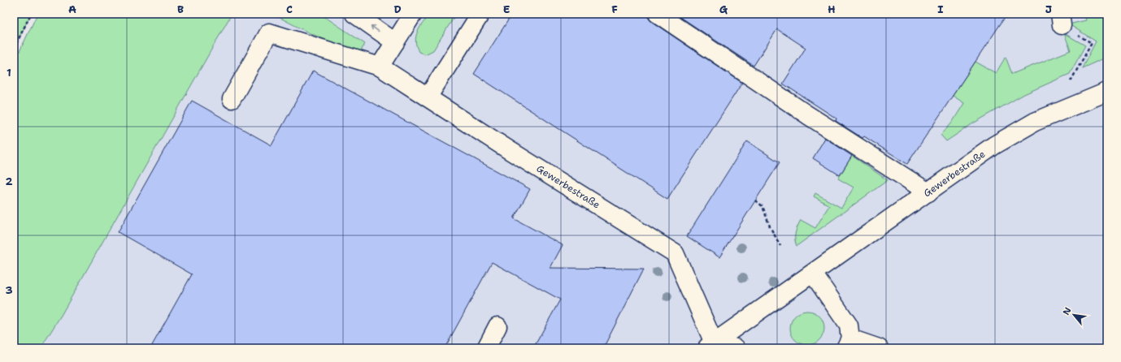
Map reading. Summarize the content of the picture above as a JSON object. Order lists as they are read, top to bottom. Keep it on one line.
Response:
{"streets":{"street":["Gewerbestraße"]},"north":"top left","grid":{"columns":["A","B","C","D","E","F","G","H","I","J"],"rows":["1","2","3"]}}
